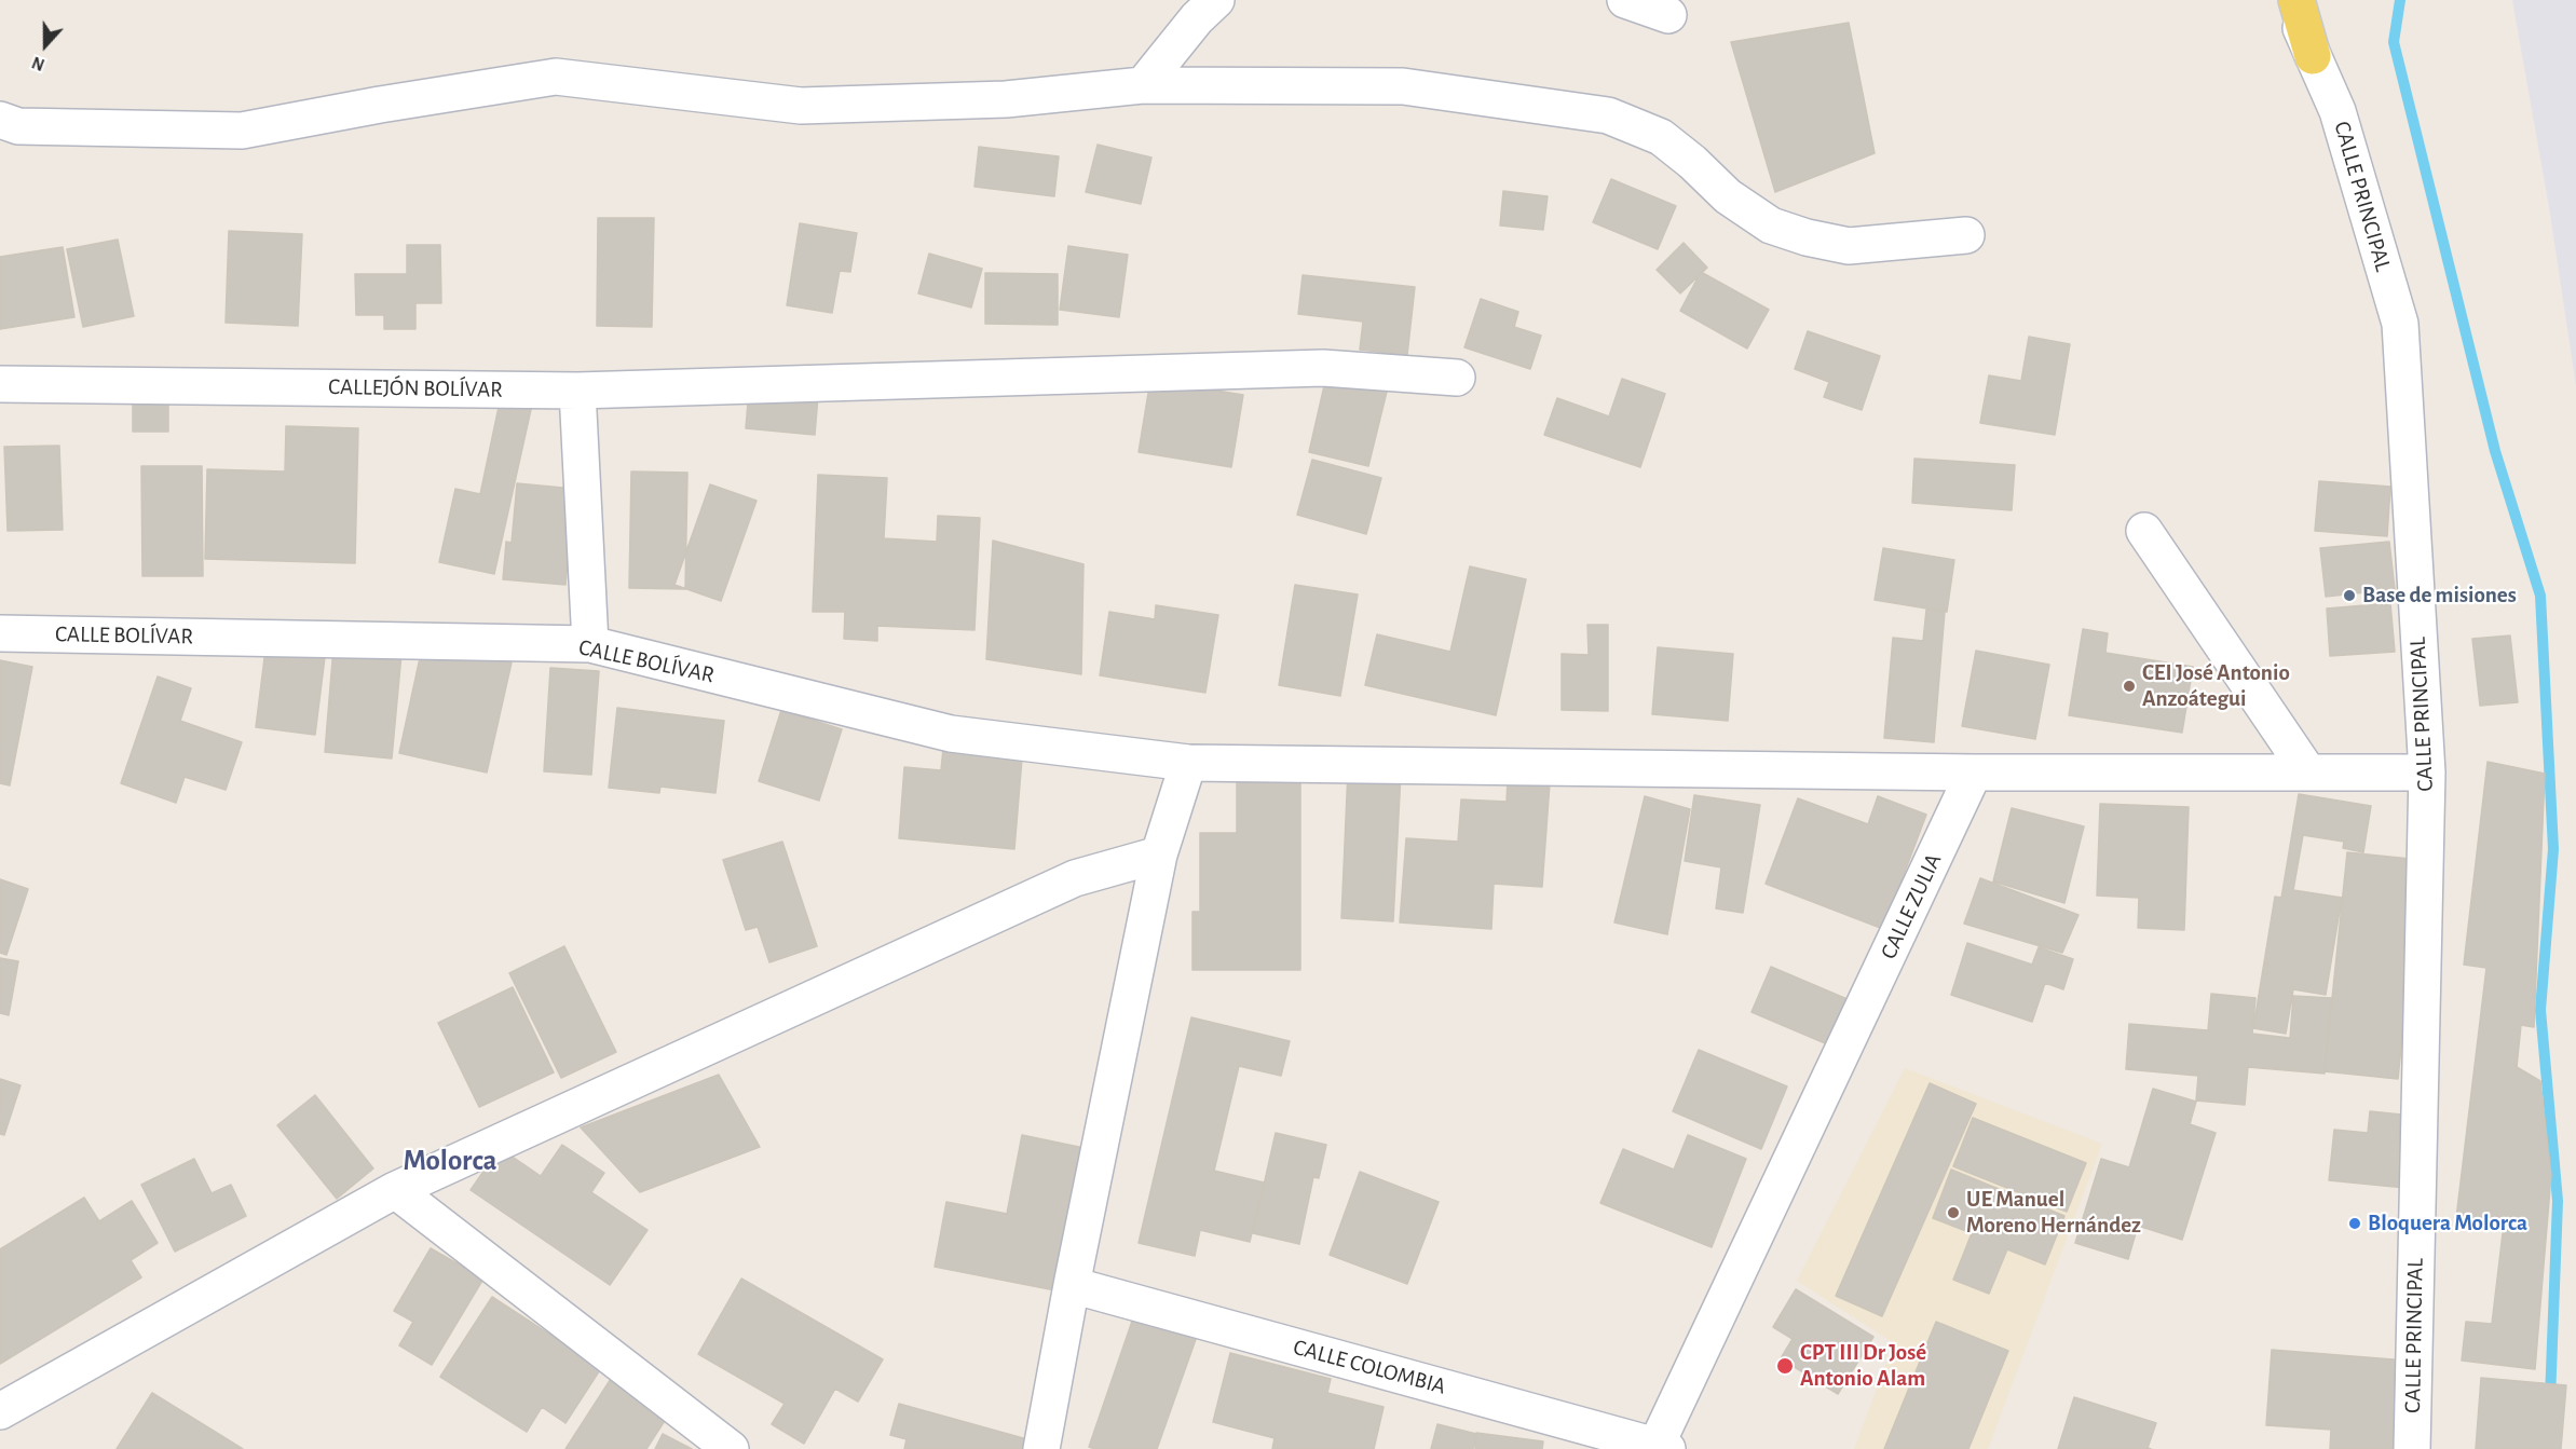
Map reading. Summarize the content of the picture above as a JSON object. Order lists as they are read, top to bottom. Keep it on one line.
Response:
{"streets":{"street":["CALLE PRINCIPAL","CALLEJÓN BOLÍVAR","CALLE BOLÍVAR","CALLE ZULIA","CALLE COLOMBIA"]},"crossings":[["CALLE BOLÍVAR","CALLE ZULIA"],["CALLE ZULIA","CALLE COLOMBIA"]],"districts":["Molorca"],"places":["Base de misiones","CEI José Antonio Anzoátegui","UE Manuel Moreno Hernández","Bloquera Molorca","CPT III Dr José Antonio Alam"],"north":"bottom"}
